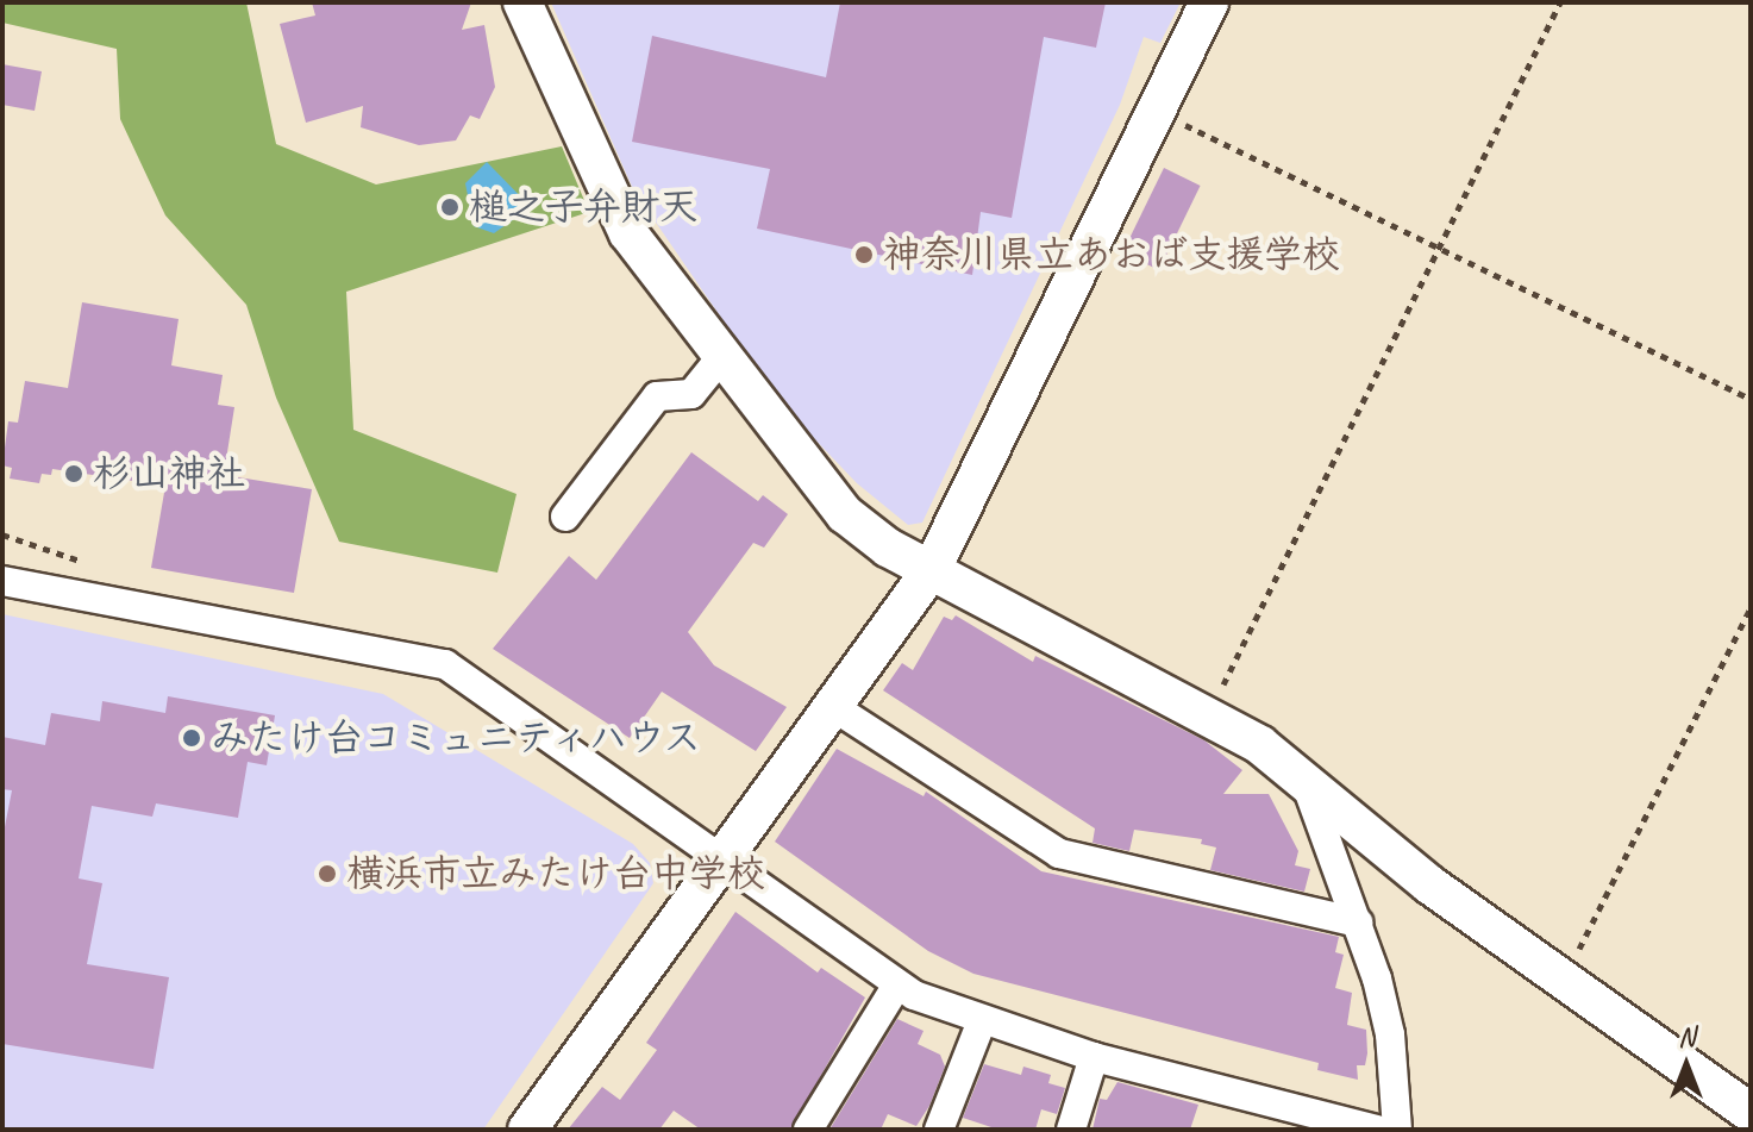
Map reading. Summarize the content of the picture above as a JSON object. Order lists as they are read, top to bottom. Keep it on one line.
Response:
{"places":["槌之子弁財天","神奈川県立あおば支援学校","杉山神社","みたけ台コミュニティハウス","横浜市立みたけ台中学校"],"north":"top"}
